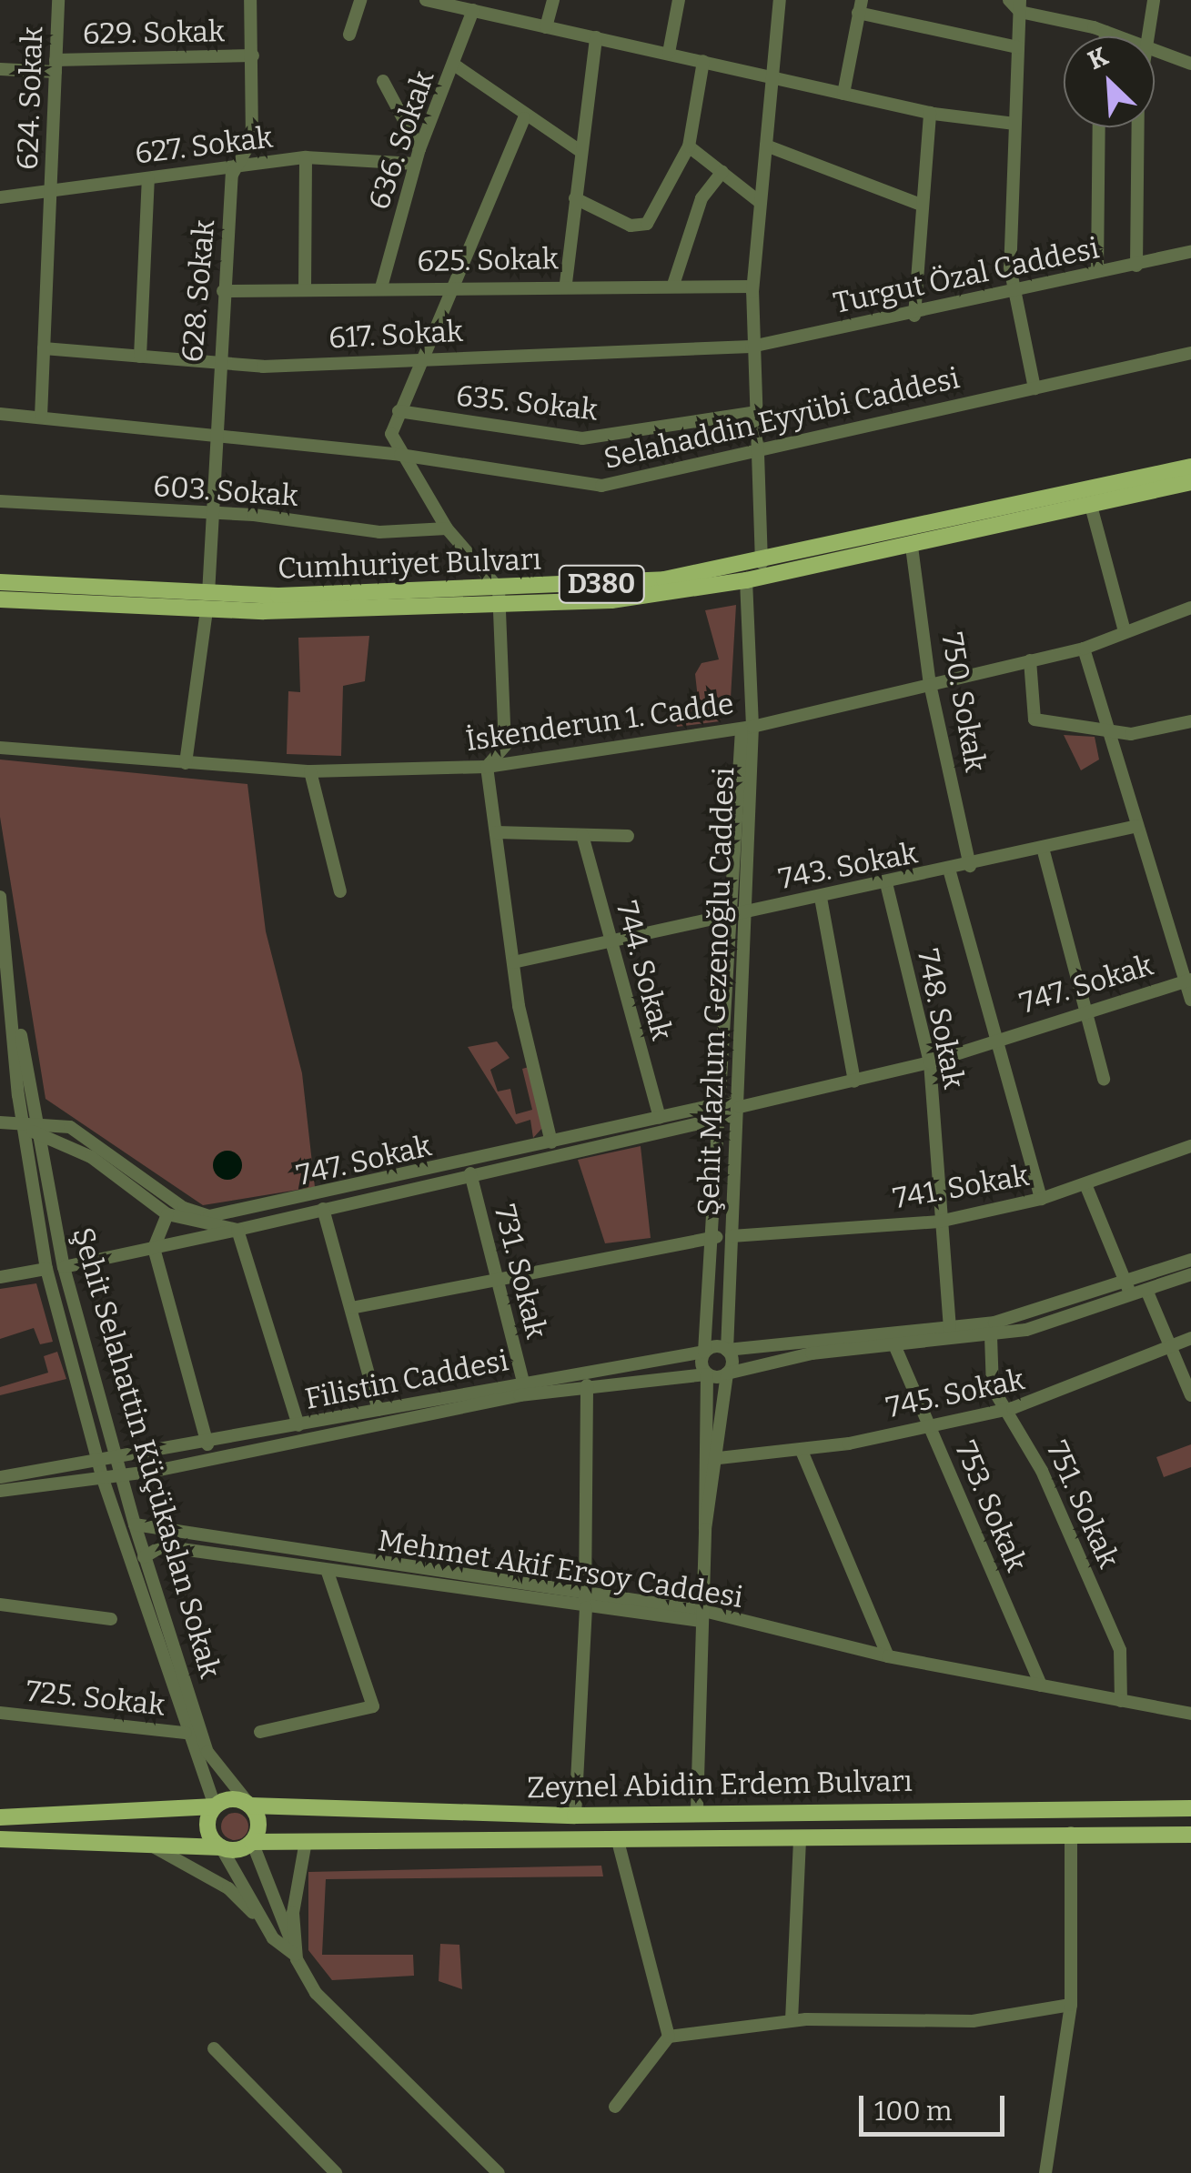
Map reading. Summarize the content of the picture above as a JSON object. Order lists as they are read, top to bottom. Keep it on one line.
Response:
{"streets":{"main road":["Cumhuriyet Bulvarı","D380","Zeynel Abidin Erdem Bulvarı"],"street":["629. Sokak","624. Sokak","636. Sokak","627. Sokak","625. Sokak","Turgut Özal Caddesi","628. Sokak","617. Sokak","635. Sokak","Selahaddin Eyyübi Caddesi","603. Sokak","750. Sokak","İskenderun 1. Cadde","743. Sokak","744. Sokak","747. Sokak","Şehit Mazlum Gezenoğlu Caddesi","748. Sokak","741. Sokak","731. Sokak","Filistin Caddesi","745. Sokak","Şehit Selahattin Küçükaslan Sokak","751. Sokak","753. Sokak","Mehmet Akif Ersoy Caddesi","725. Sokak"]},"crossings":[["629. Sokak","624. Sokak"],["629. Sokak","628. Sokak"],["624. Sokak","627. Sokak"],["624. Sokak","617. Sokak"],["624. Sokak","Selahaddin Eyyübi Caddesi"],["636. Sokak","627. Sokak"],["636. Sokak","625. Sokak"],["627. Sokak","628. Sokak"],["625. Sokak","628. Sokak"],["Turgut Özal Caddesi","617. Sokak"],["628. Sokak","617. Sokak"],["628. Sokak","Selahaddin Eyyübi Caddesi"],["628. Sokak","603. Sokak"],["628. Sokak","Cumhuriyet Bulvarı"],["628. Sokak","İskenderun 1. Cadde"],["Cumhuriyet Bulvarı","750. Sokak"],["Cumhuriyet Bulvarı","Şehit Mazlum Gezenoğlu Caddesi"],["750. Sokak","İskenderun 1. Cadde"],["750. Sokak","743. Sokak"],["İskenderun 1. Cadde","Şehit Mazlum Gezenoğlu Caddesi"],["743. Sokak","744. Sokak"],["743. Sokak","Şehit Mazlum Gezenoğlu Caddesi"],["743. Sokak","748. Sokak"],["744. Sokak","747. Sokak"],["747. Sokak","Şehit Mazlum Gezenoğlu Caddesi"],["747. Sokak","748. Sokak"],["747. Sokak","Şehit Selahattin Küçükaslan Sokak"],["Şehit Mazlum Gezenoğlu Caddesi","741. Sokak"],["Şehit Mazlum Gezenoğlu Caddesi","Filistin Caddesi"],["748. Sokak","741. Sokak"],["731. Sokak","Filistin Caddesi"],["Filistin Caddesi","Şehit Selahattin Küçükaslan Sokak"],["745. Sokak","751. Sokak"],["745. Sokak","753. Sokak"],["Şehit Selahattin Küçükaslan Sokak","Mehmet Akif Ersoy Caddesi"],["Şehit Selahattin Küçükaslan Sokak","725. Sokak"],["Şehit Selahattin Küçükaslan Sokak","Zeynel Abidin Erdem Bulvarı"],["751. Sokak","Mehmet Akif Ersoy Caddesi"],["753. Sokak","Mehmet Akif Ersoy Caddesi"]],"scale_bar":"100 m","north":"top left"}
